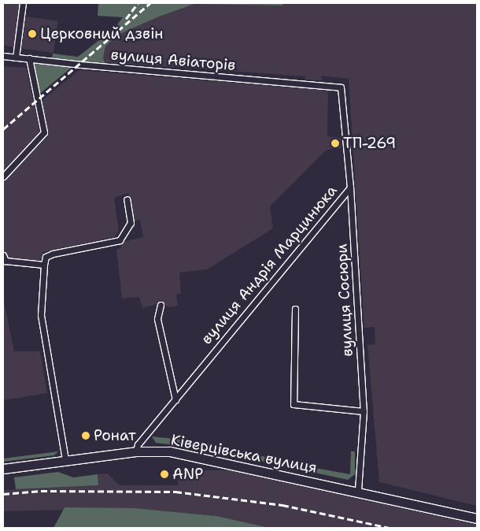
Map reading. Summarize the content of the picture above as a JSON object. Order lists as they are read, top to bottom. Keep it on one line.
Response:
{"streets":{"main road":["Ківерцівська вулиця"],"street":["вулиця Авіаторів","вулиця Андрія Марцинюка","вулиця Сосюри"]},"crossings":[["вулиця Авіаторів","вулиця Андрія Марцинюка"],["вулиця Андрія Марцинюка","вулиця Сосюри"],["вулиця Андрія Марцинюка","Ківерцівська вулиця"],["вулиця Сосюри","Ківерцівська вулиця"]],"places":["Церковний дзвін","ТП-269","Ронат","ANP"]}
